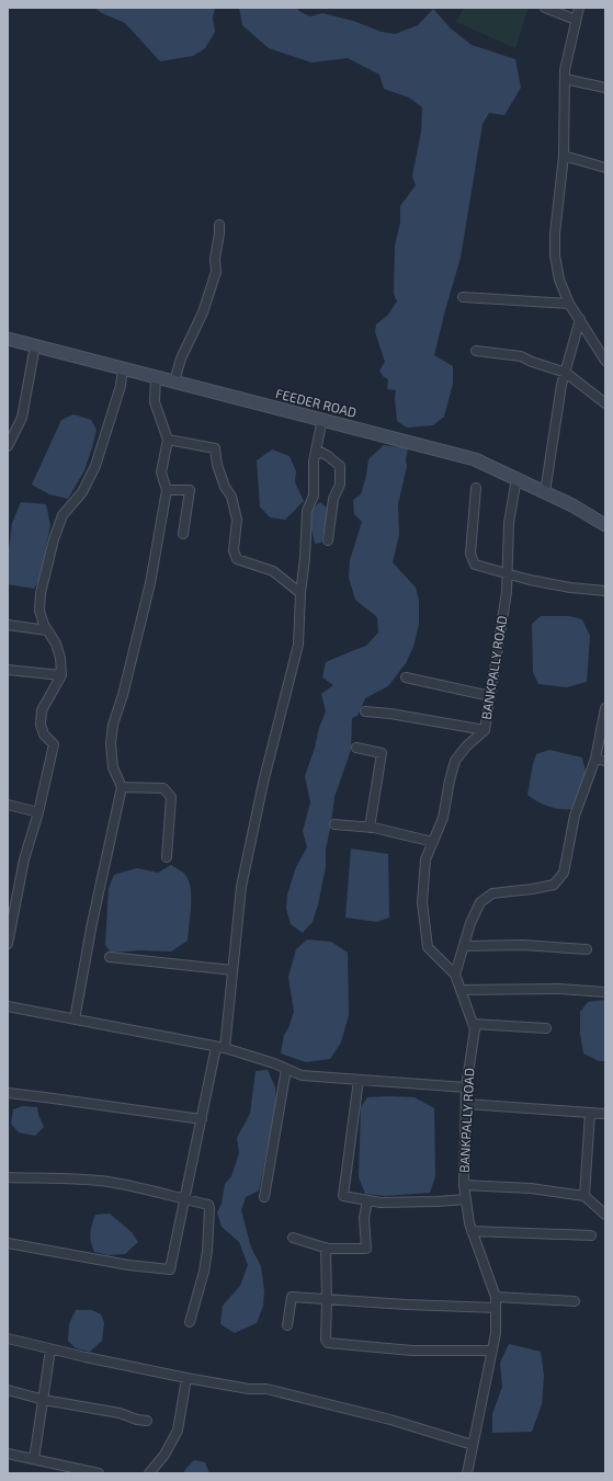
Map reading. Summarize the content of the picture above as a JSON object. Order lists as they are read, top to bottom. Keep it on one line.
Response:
{"streets":{"street":["FEEDER ROAD","BANKPALLY ROAD"]},"crossings":[["FEEDER ROAD","BANKPALLY ROAD"]]}
